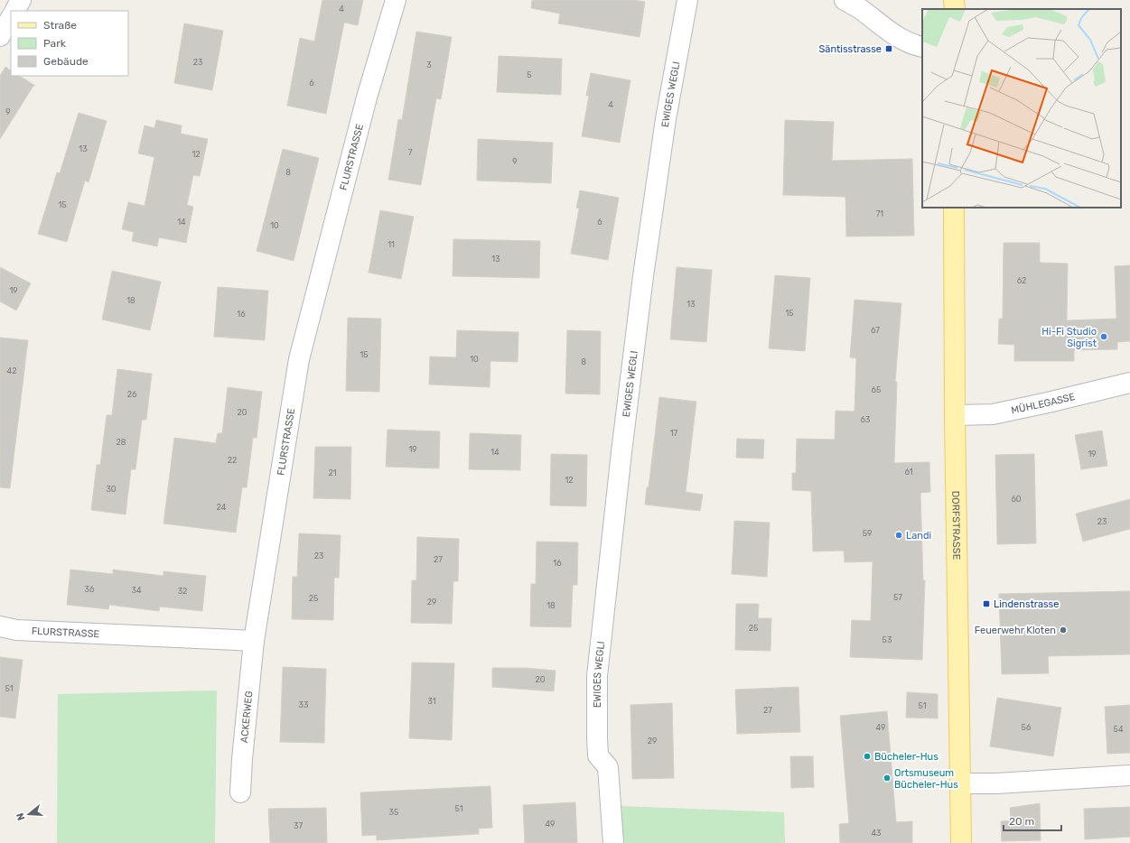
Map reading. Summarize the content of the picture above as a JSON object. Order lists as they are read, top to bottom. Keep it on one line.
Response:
{"streets":{"main road":["DORFSTRASSE"],"street":["EWIGES WEGLI","FLURSTRASSE","MÜHLEGASSE","ACKERWEG"]},"crossings":[["FLURSTRASSE","ACKERWEG"],["MÜHLEGASSE","DORFSTRASSE"]],"places":{"transit":["Säntisstrasse","Lindenstrasse"],"other":["Hi-Fi Studio Sigrist","Landi","Feuerwehr Kloten","Bücheler-Hus","Ortsmuseum Bücheler-Hus"]},"house_numbers":["4","23","3","5","6","4","9","13","7","12","9","8","15","71","14","6","10","11","13","62","19","18","13","15","16","67","15","10","8","42","65","26","20","63","17","28","19","14","19","22","61","21","12","30","60","24","23","59","23","27","16","36","34","32","57","25","29","18","25","53","20","51","31","33","51","27","49","56","54","29","51","35","49","37","43"],"legend":["Straße","Park","Gebäude"],"scale_bar":"20 m","north":"left"}
